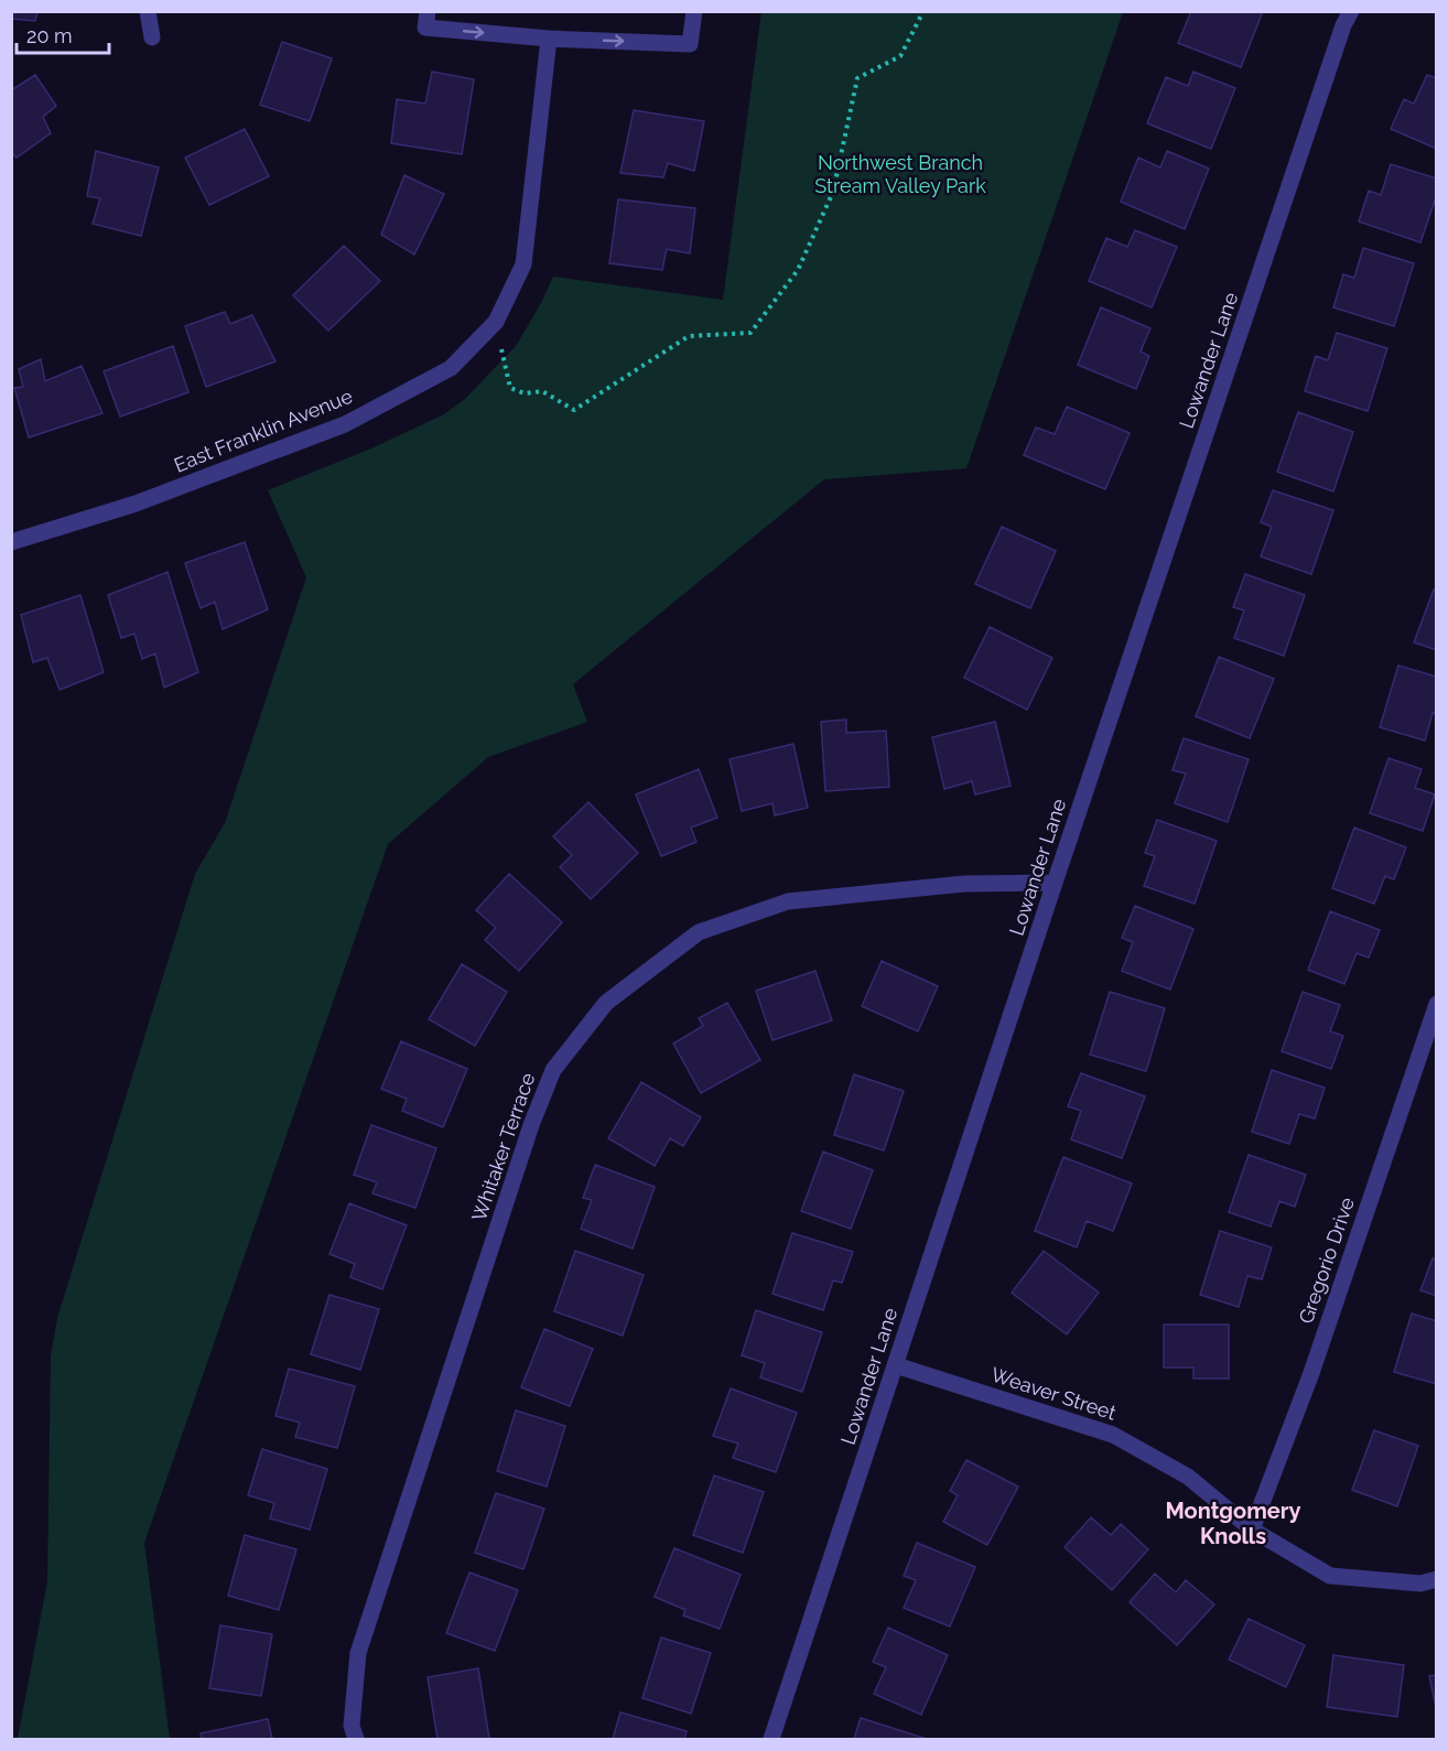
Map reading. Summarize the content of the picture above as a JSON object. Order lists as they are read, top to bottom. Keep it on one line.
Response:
{"streets":{"street":["Lowander Lane","East Franklin Avenue","Whitaker Terrace","Gregorio Drive","Weaver Street"]},"crossings":[["Lowander Lane","Whitaker Terrace"],["Lowander Lane","Weaver Street"],["Gregorio Drive","Weaver Street"]],"districts":["Montgomery Knolls"],"parks":["Northwest Branch Stream Valley Park"],"scale_bar":"20 m"}
